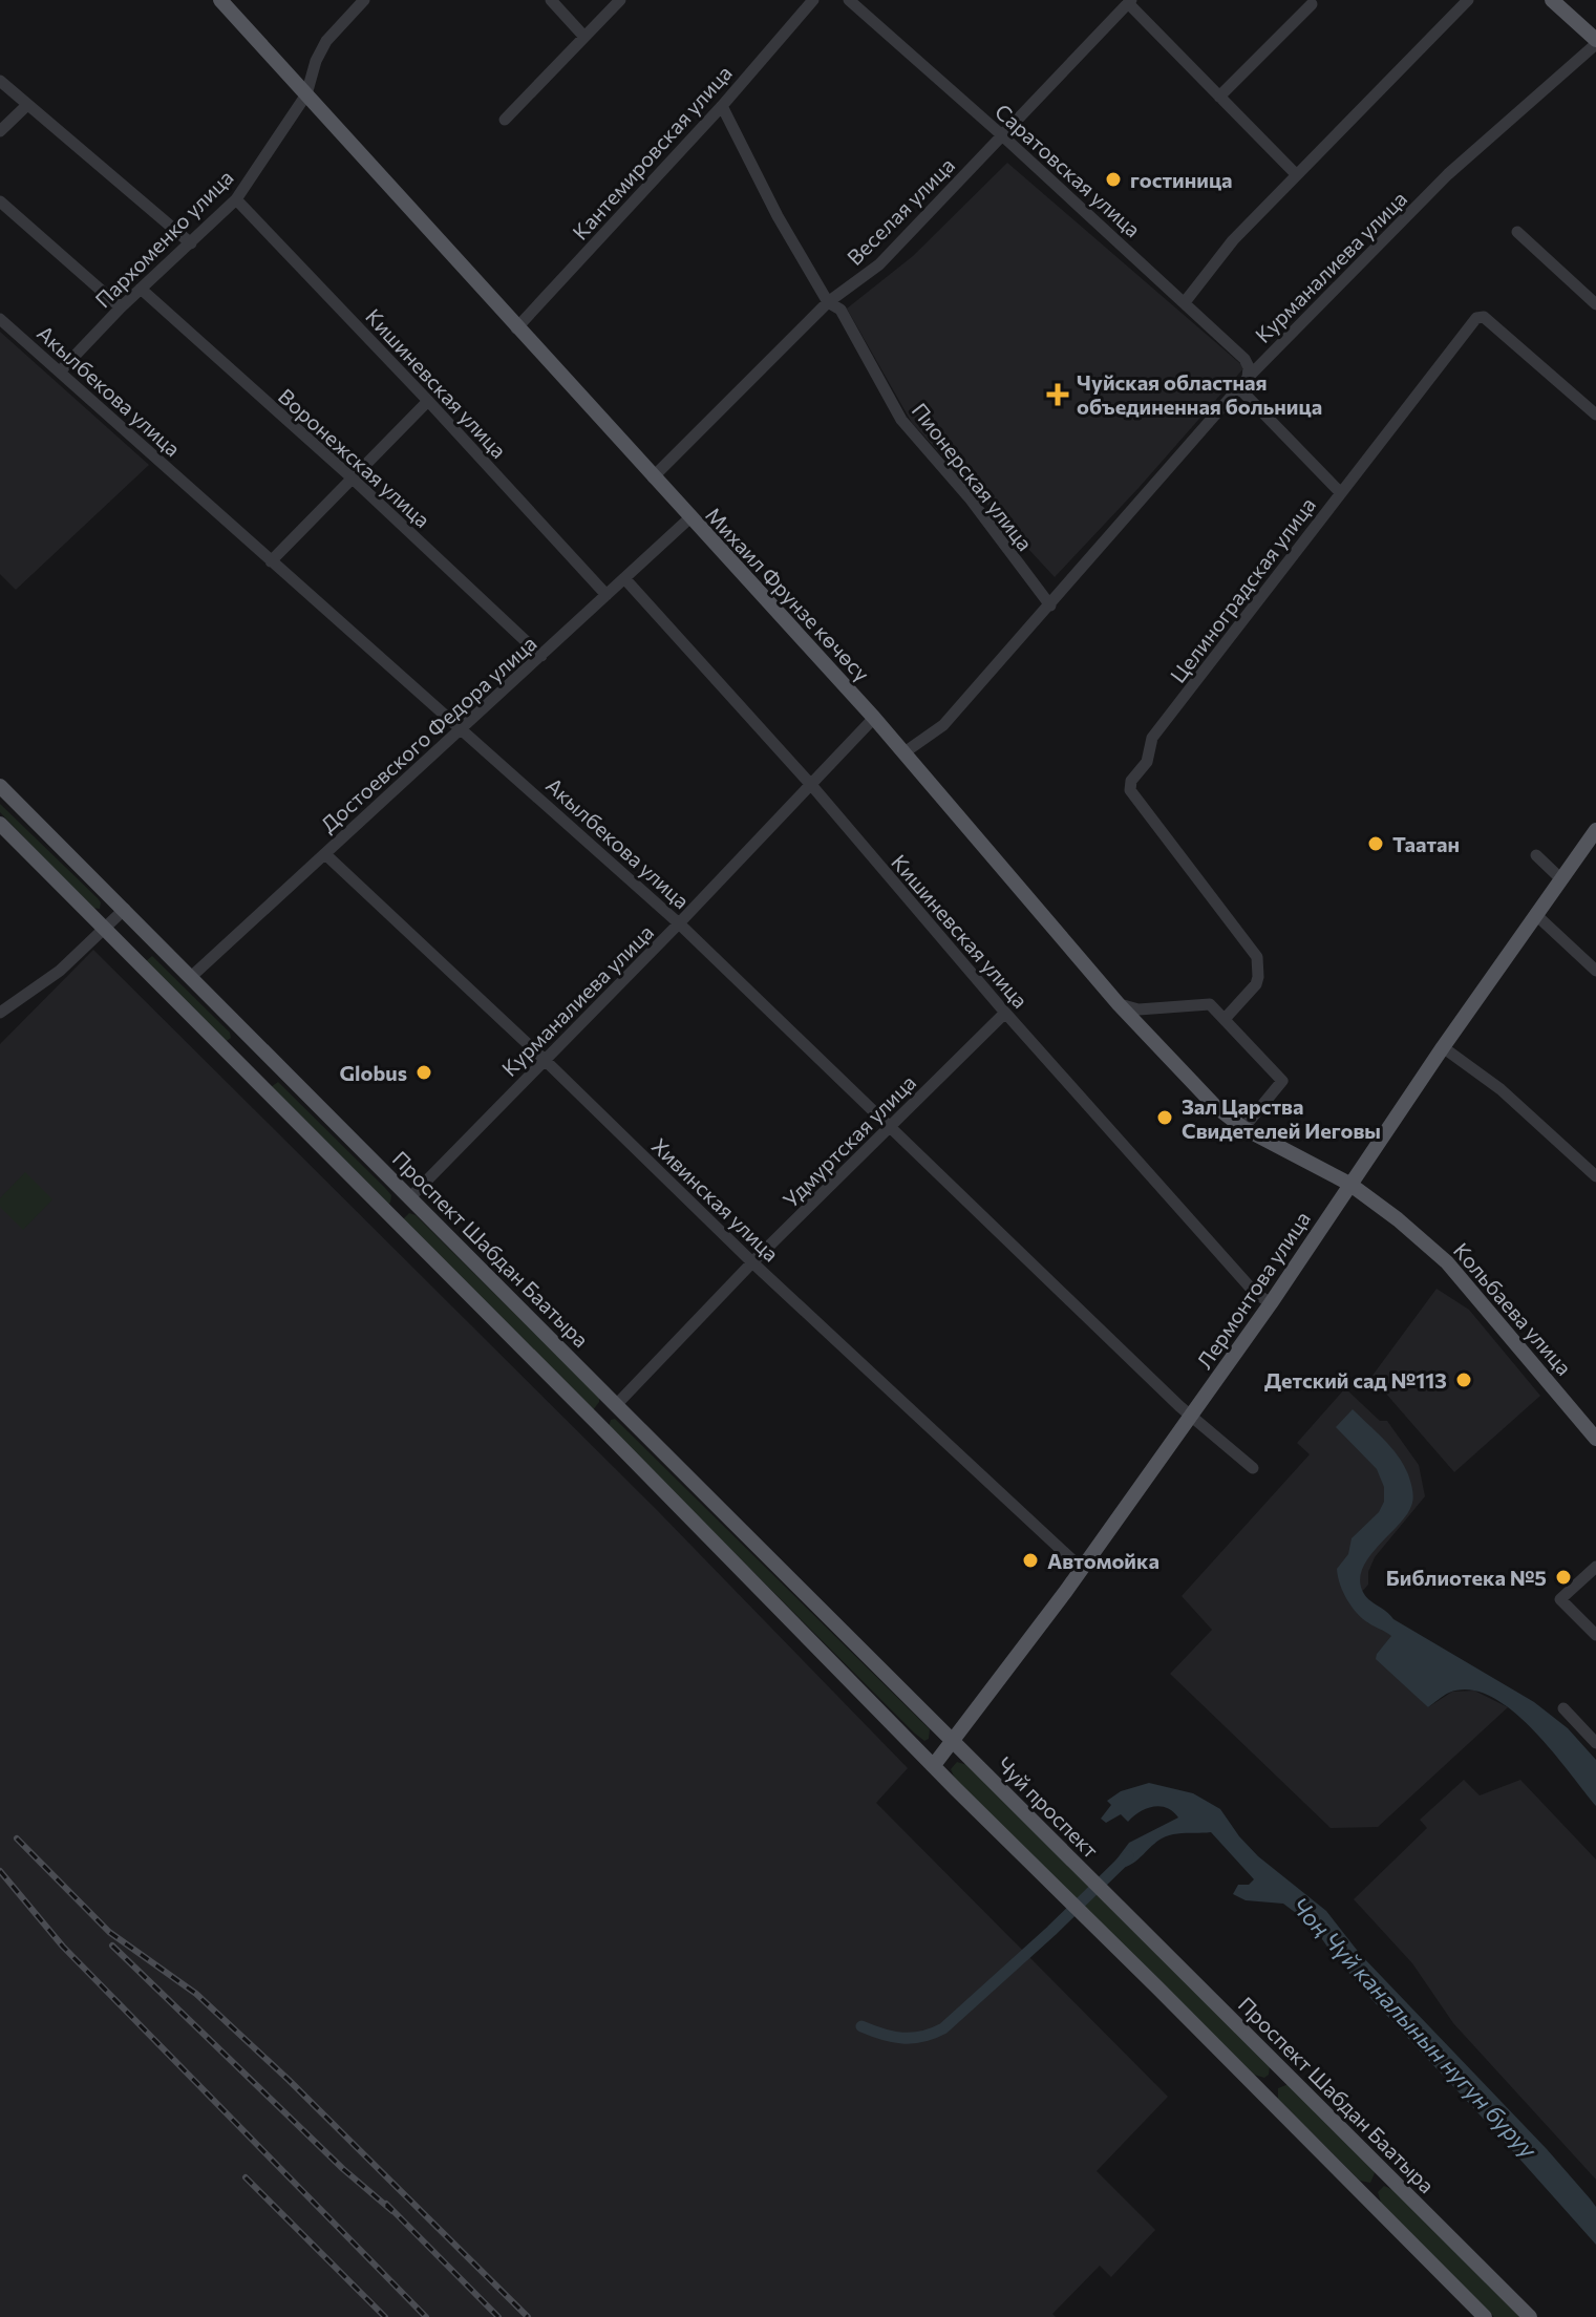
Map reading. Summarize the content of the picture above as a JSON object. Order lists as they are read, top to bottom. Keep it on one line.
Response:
{"streets":{"main road":["Михаил Фрунзе көчөсү","Проспект Шабдан Баатыра","Лермонтова улица","Кольбаева улица","Чуй проспект"],"street":["Кантемировская улица","Саратовская улица","Веселая улица","Пархоменко улица","Курманалиева улица","Кишиневская улица","Акылбекова улица","Воронежская улица","Пионерская улица","Целиноградская улица","Достоевского Федора улица","Удмуртская улица","Хивинская улица"]},"crossings":[["Кантемировская улица","Пионерская улица"],["Кантемировская улица","Михаил Фрунзе көчөсү"],["Саратовская улица","Веселая улица"],["Саратовская улица","Курманалиева улица"],["Саратовская улица","Целиноградская улица"],["Веселая улица","Пионерская улица"],["Веселая улица","Михаил Фрунзе көчөсү"],["Пархоменко улица","Кишиневская улица"],["Пархоменко улица","Акылбекова улица"],["Пархоменко улица","Воронежская улица"],["Пархоменко улица","Михаил Фрунзе көчөсү"],["Курманалиева улица","Кишиневская улица"],["Курманалиева улица","Акылбекова улица"],["Курманалиева улица","Пионерская улица"],["Курманалиева улица","Михаил Фрунзе көчөсү"],["Курманалиева улица","Хивинская улица"],["Курманалиева улица","Проспект Шабдан Баатыра"],["Кишиневская улица","Достоевского Федора улица"],["Кишиневская улица","Удмуртская улица"],["Кишиневская улица","Лермонтова улица"],["Акылбекова улица","Достоевского Федора улица"],["Акылбекова улица","Удмуртская улица"],["Акылбекова улица","Лермонтова улица"],["Воронежская улица","Достоевского Федора улица"],["Михаил Фрунзе көчөсү","Достоевского Федора улица"],["Михаил Фрунзе көчөсү","Лермонтова улица"],["Михаил Фрунзе көчөсү","Кольбаева улица"],["Достоевского Федора улица","Хивинская улица"],["Достоевского Федора улица","Проспект Шабдан Баатыра"],["Удмуртская улица","Хивинская улица"],["Удмуртская улица","Проспект Шабдан Баатыра"],["Хивинская улица","Лермонтова улица"],["Проспект Шабдан Баатыра","Лермонтова улица"],["Проспект Шабдан Баатыра","Чуй проспект"],["Лермонтова улица","Кольбаева улица"],["Лермонтова улица","Чуй проспект"]],"water":["Чоң Чүй каналынын нугун буруу"],"places":{"other":["гостиница","Таатан","Globus","Зал Царства Свидетелей Иеговы","Детский сад №113","Автомойка","Библиотека №5"],"health":["Чуйская областная объединенная больница"]}}
